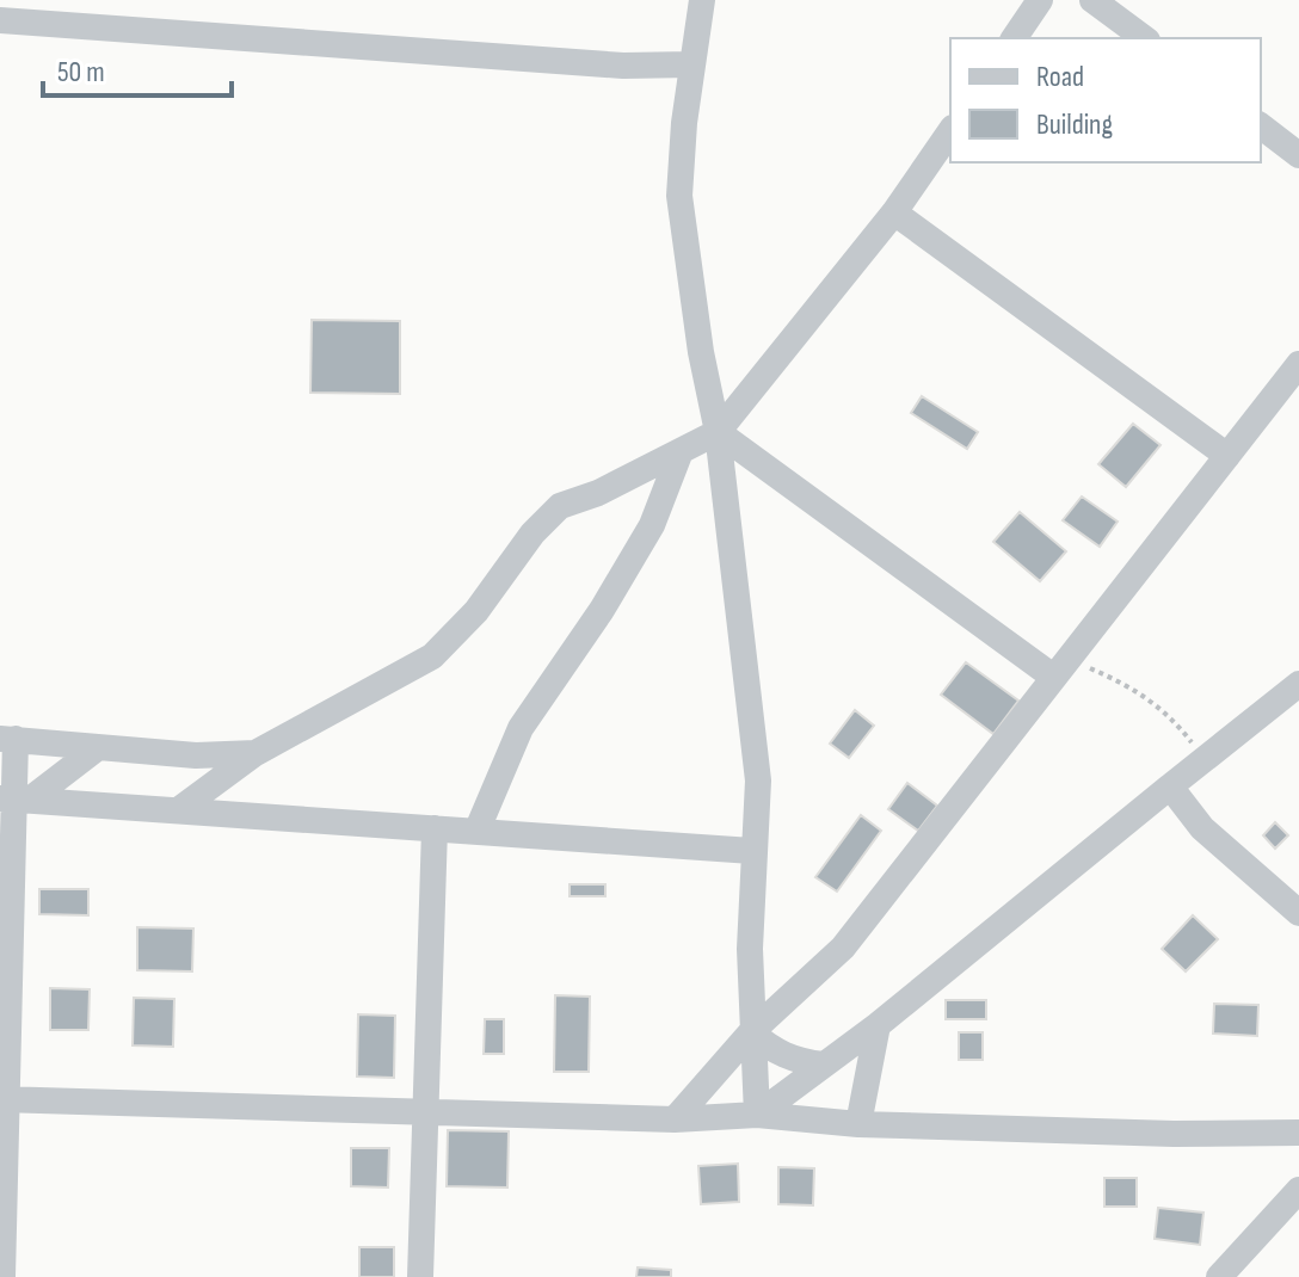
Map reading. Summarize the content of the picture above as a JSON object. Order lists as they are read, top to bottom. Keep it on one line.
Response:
{"legend":["Road","Building"],"scale_bar":"50 m"}
